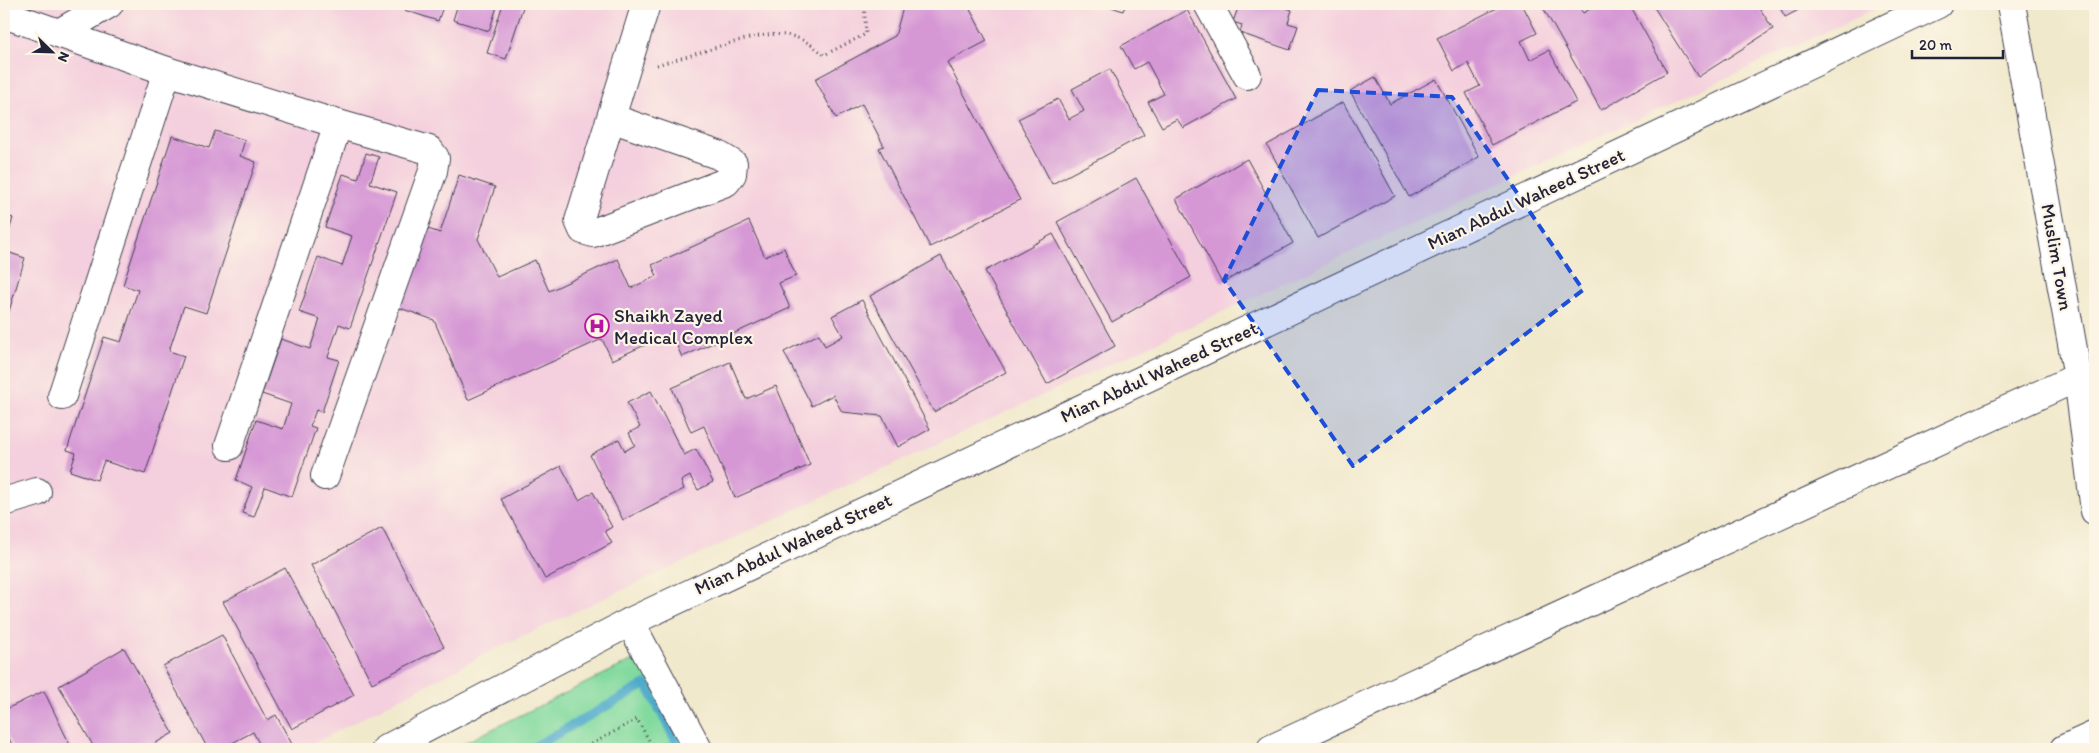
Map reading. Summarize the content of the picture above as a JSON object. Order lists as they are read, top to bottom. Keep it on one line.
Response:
{"streets":{"street":["Mian Abdul Waheed Street","Muslim Town"]},"places":{"hospital":["Shaikh Zayed Medical Complex"]},"scale_bar":"20 m","north":"bottom right"}
